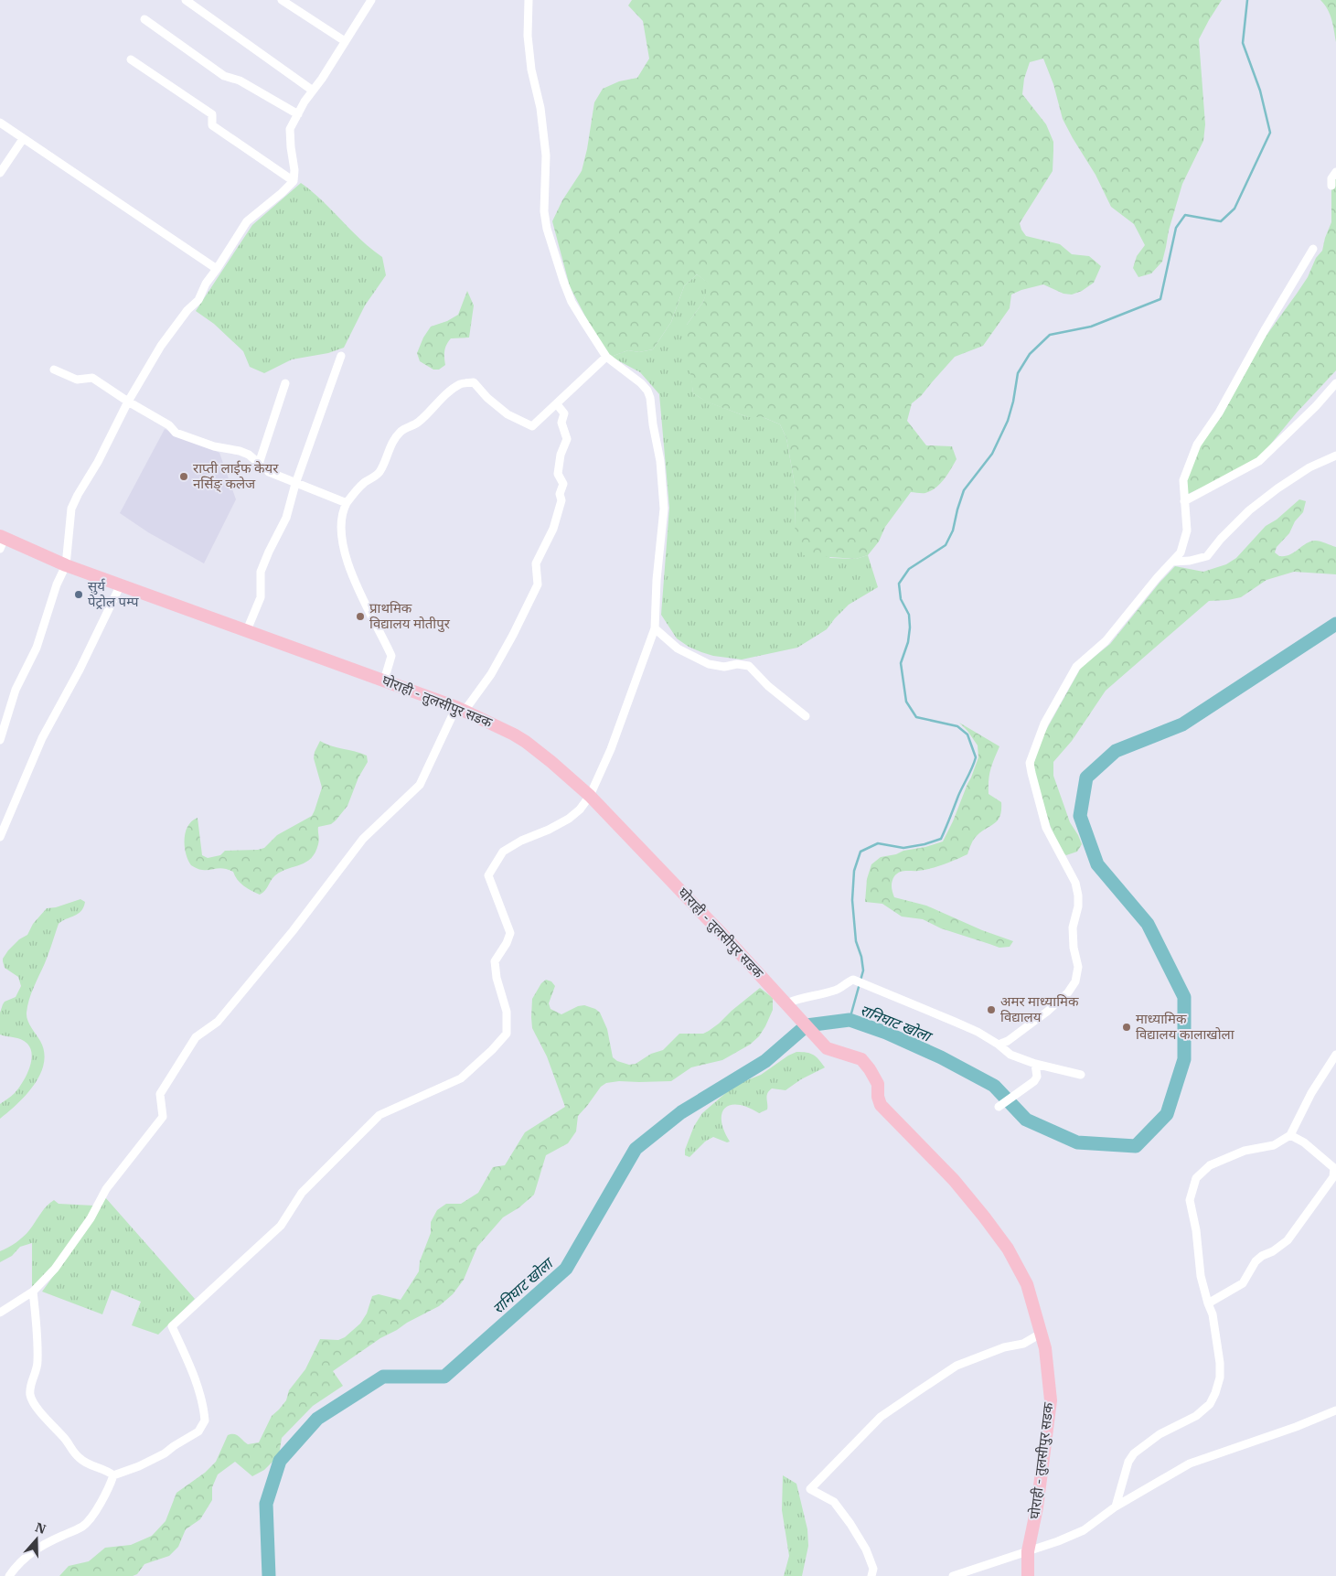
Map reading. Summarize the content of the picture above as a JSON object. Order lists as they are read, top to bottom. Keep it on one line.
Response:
{"streets":{"main road":["घोराही - तुलसीपुर सडक"]},"water":["रानिघाट खोला"],"places":["राप्ती लाईफ केयर नर्सिङ् कलेज","सुर्य पेट्रोल पम्प","प्राथमिक विद्यालय मोतीपुर","अमर माध्यामिक विद्यालय","माध्यामिक विद्यालय कालाखोला"],"north":"top"}
